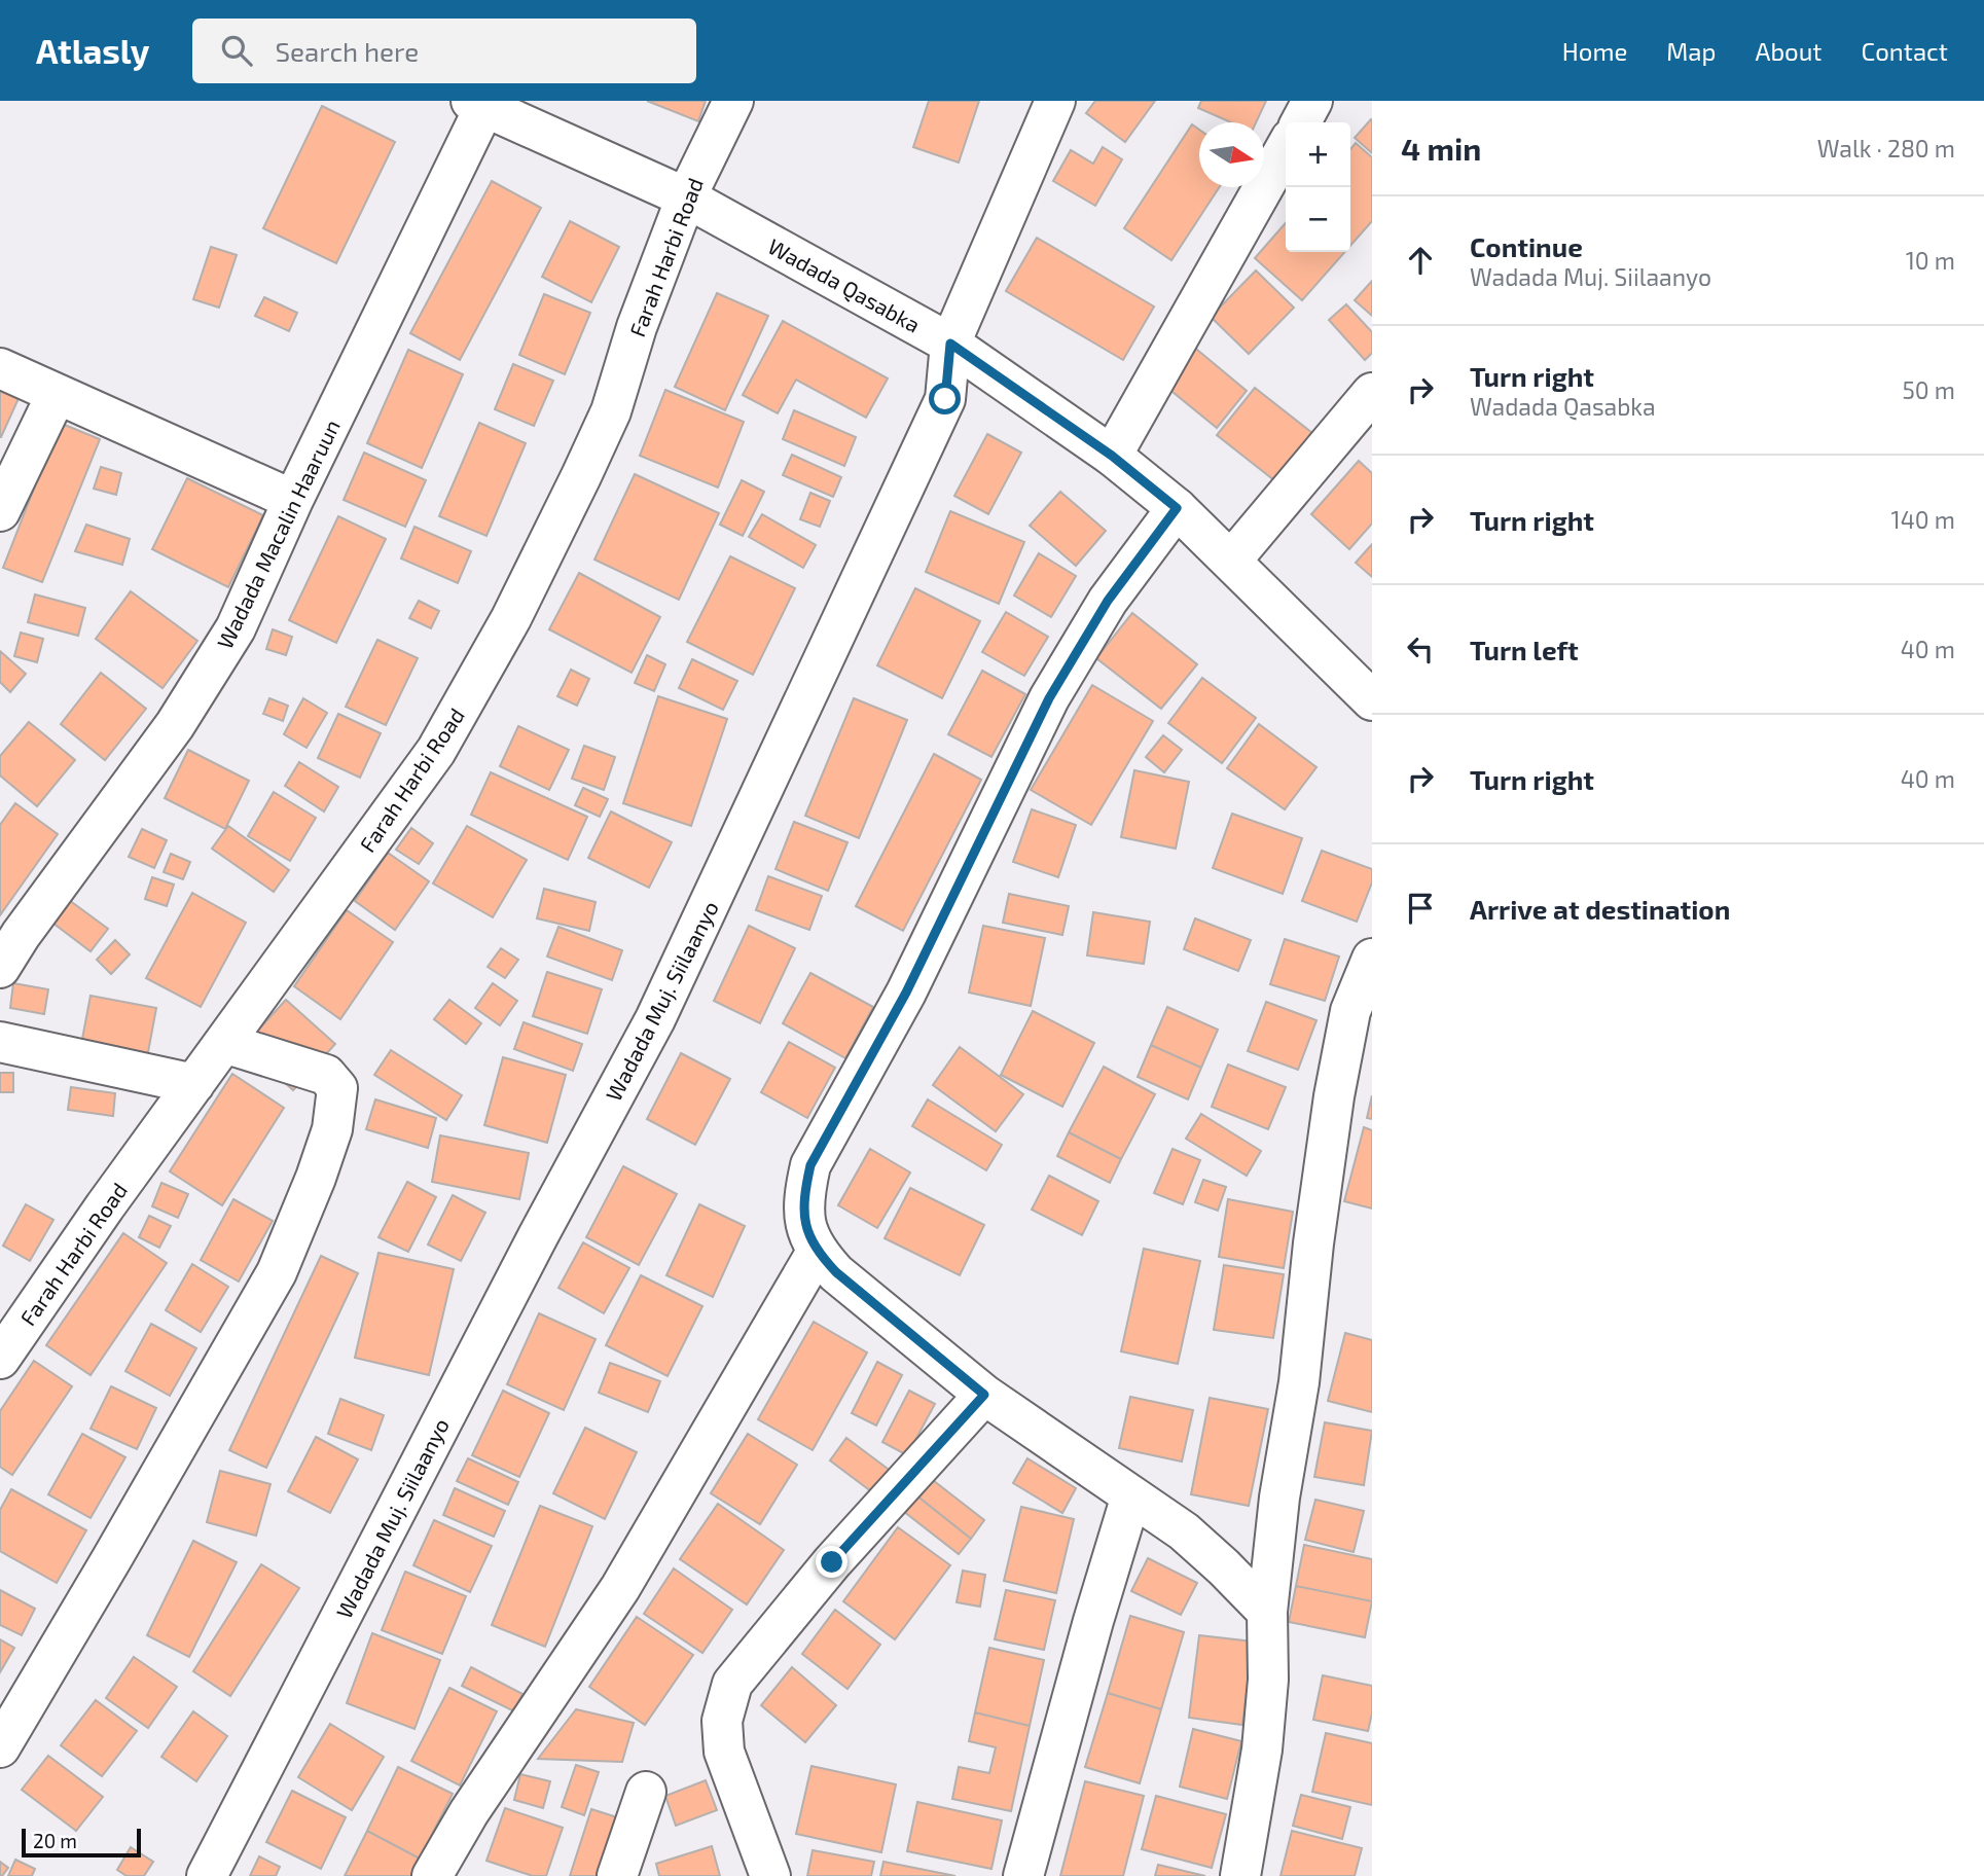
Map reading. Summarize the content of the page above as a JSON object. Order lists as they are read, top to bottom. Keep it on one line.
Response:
{"streets":{"street":["Farah Harbi Road","Wadada Qasabka","Wadada Macalin Haaruun","Wadada Muj. Siilaanyo"]},"crossings":[["Farah Harbi Road","Wadada Qasabka"],["Wadada Qasabka","Wadada Macalin Haaruun"],["Wadada Qasabka","Wadada Muj. Siilaanyo"]],"scale_bar":"20 m","north":"right","page":{"header":"Atlasly","search":"Search here","nav":["Home","Map","About","Contact"],"heading":["4 min","Walk · 280 m"],"map_buttons":["+","−"],"list":[["Continue","Wadada Muj. Siilaanyo","10 m"],["Turn right","Wadada Qasabka","50 m"],["Turn right","140 m"],["Turn left","40 m"],["Turn right","40 m"],"Arrive at destination"],"scale":"20 m"}}
